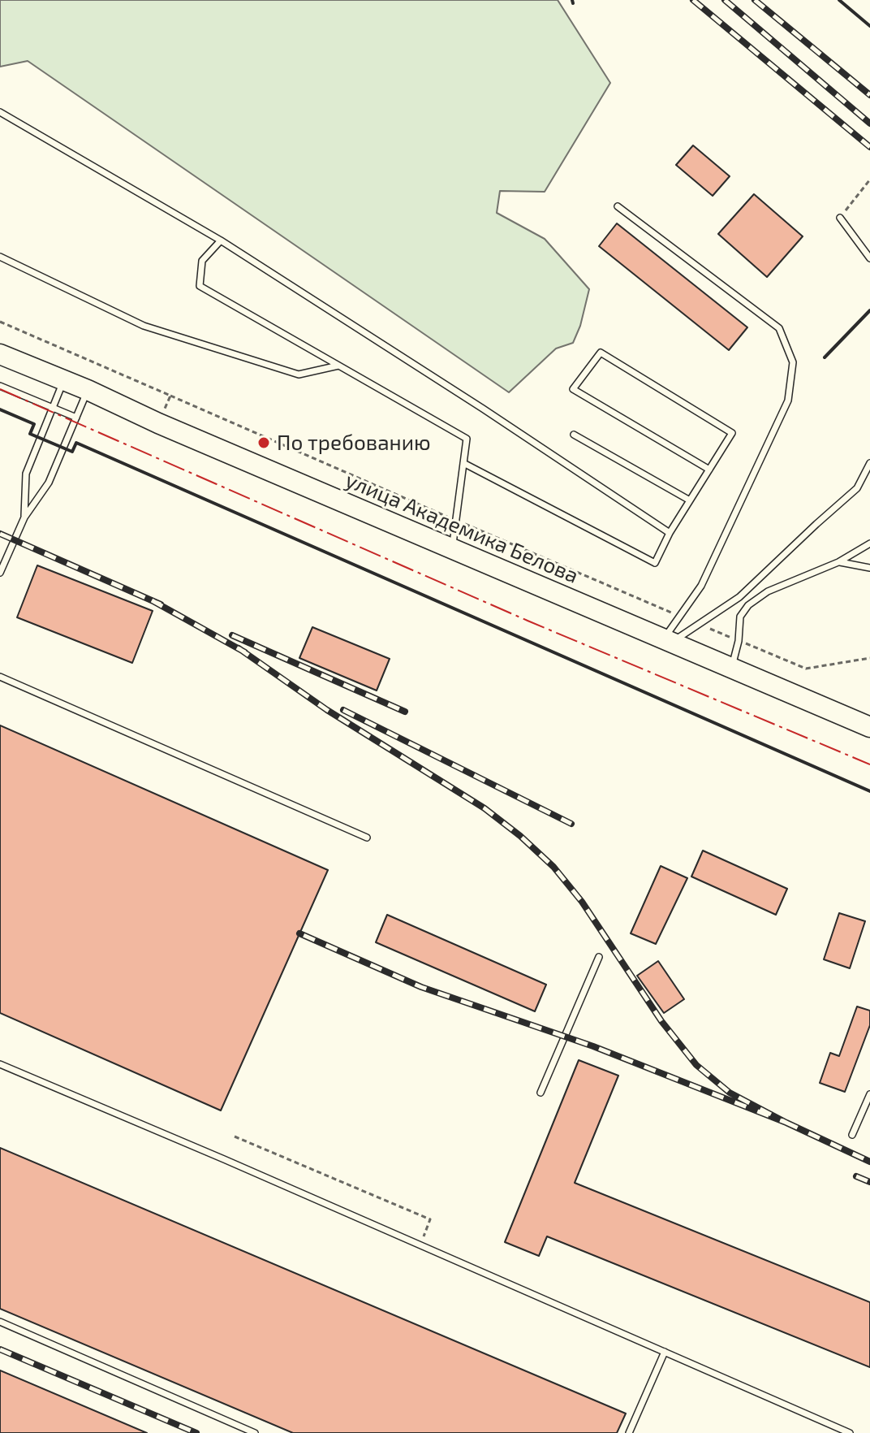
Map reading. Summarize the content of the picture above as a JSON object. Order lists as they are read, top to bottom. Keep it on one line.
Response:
{"streets":{"main road":["улица Академика Белова"]},"places":["По требованию"]}
